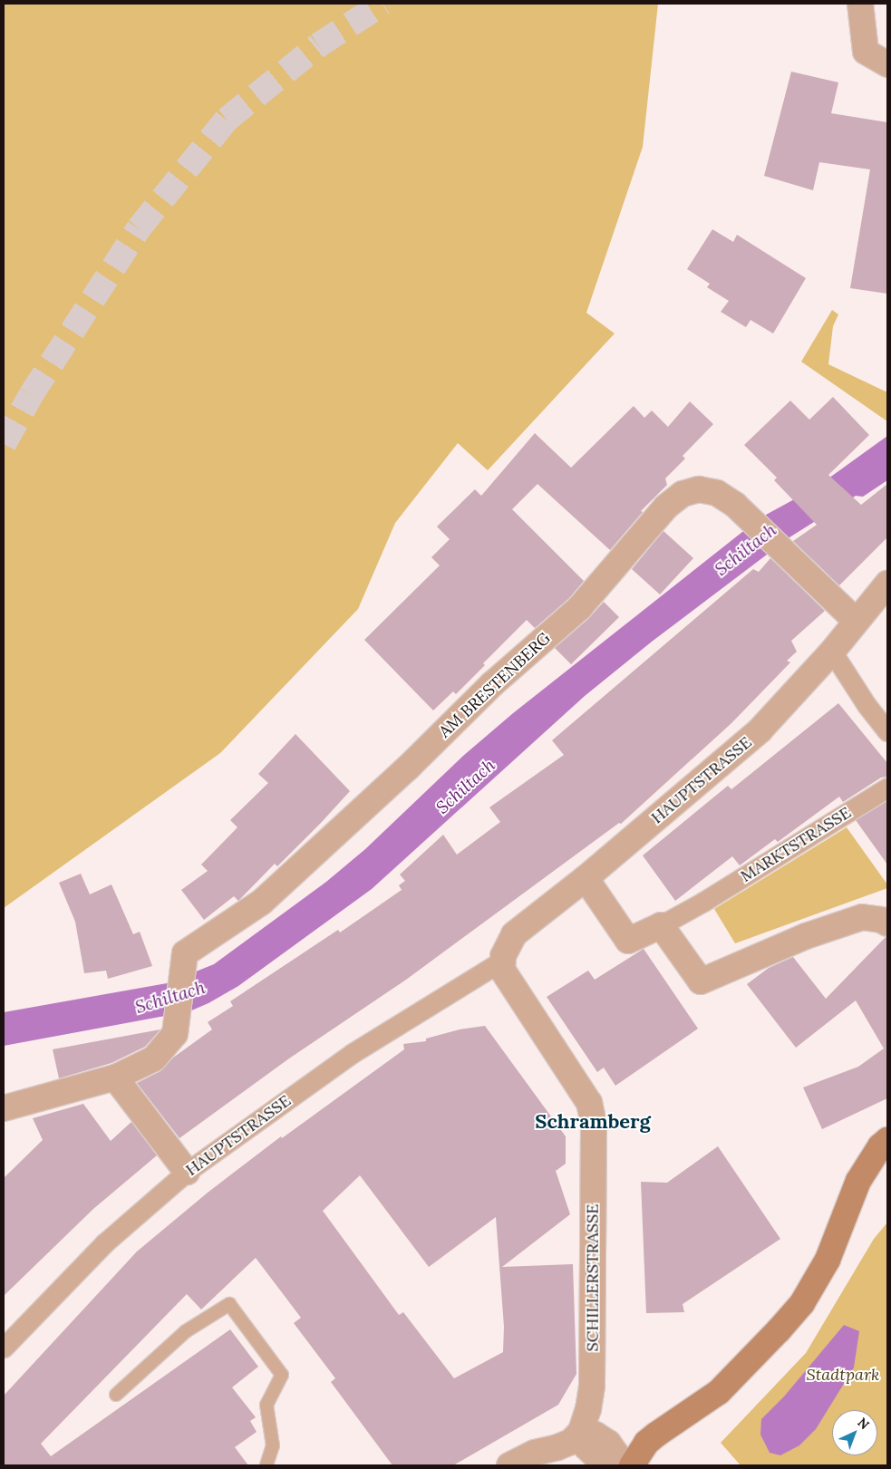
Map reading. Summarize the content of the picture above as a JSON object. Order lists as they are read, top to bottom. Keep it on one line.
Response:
{"streets":{"street":["AM BRESTENBERG","HAUPTSTRASSE","MARKTSTRASSE","SCHILLERSTRASSE"]},"crossings":[["AM BRESTENBERG","HAUPTSTRASSE"],["HAUPTSTRASSE","SCHILLERSTRASSE"]],"districts":["Schramberg"],"water":["Schiltach"],"parks":["Stadtpark"],"north":"top right"}
